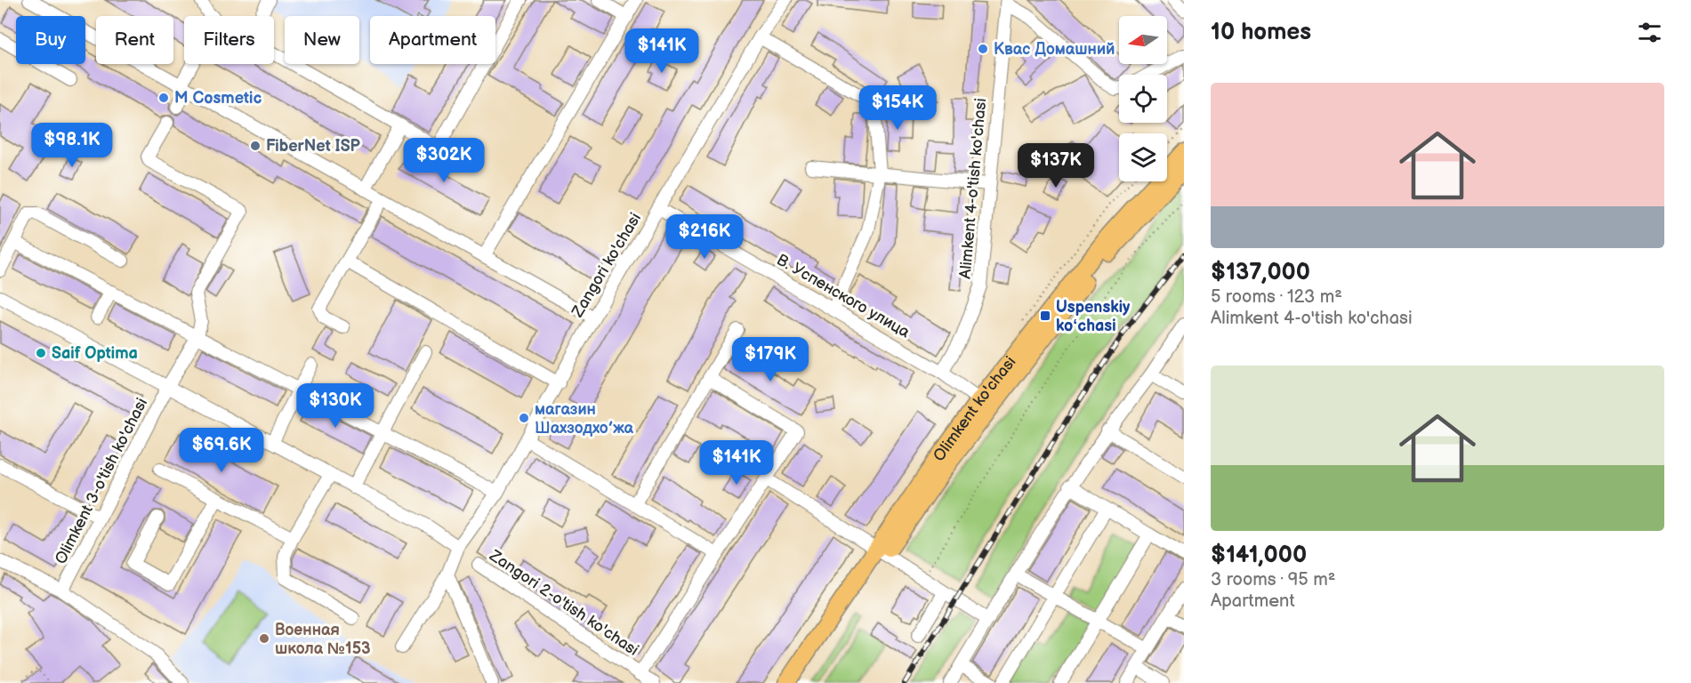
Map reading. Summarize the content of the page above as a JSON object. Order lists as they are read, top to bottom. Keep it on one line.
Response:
{"streets":{"main road":["Olimkent ko'chasi"],"street":["Alimkent 4-o'tish ko'chasi","Zangori ko'chasi","В. Успенского улица","Olimkent 3-o'tish ko'chasi","Zangori 2-o'tish ko'chasi"]},"crossings":[["Alimkent 4-o'tish ko'chasi","В. Успенского улица"],["Zangori ko'chasi","В. Успенского улица"],["В. Успенского улица","Olimkent ko'chasi"]],"places":{"other":["Квас Домашний","M Cosmetic","FiberNet ISP","Saif Optima","магазин Шахзодхо’жа","Военная школа №153"],"transit":["Uspenskiy koʻchasi"]},"north":"left","page":{"heading":"10 homes","chip":["Buy","Rent","Filters","New","Apartment"],"price":["$141K","$154K","$98.1K","$302K","$137K","$216K","$179K","$130K","$69.6K","$141K"],"list":[{"name":"$137,000","note":"5 rooms · 123 m² · Alimkent 4-o'tish ko'chasi"},{"name":"$141,000","note":"3 rooms · 95 m² · Apartment"}]}}
